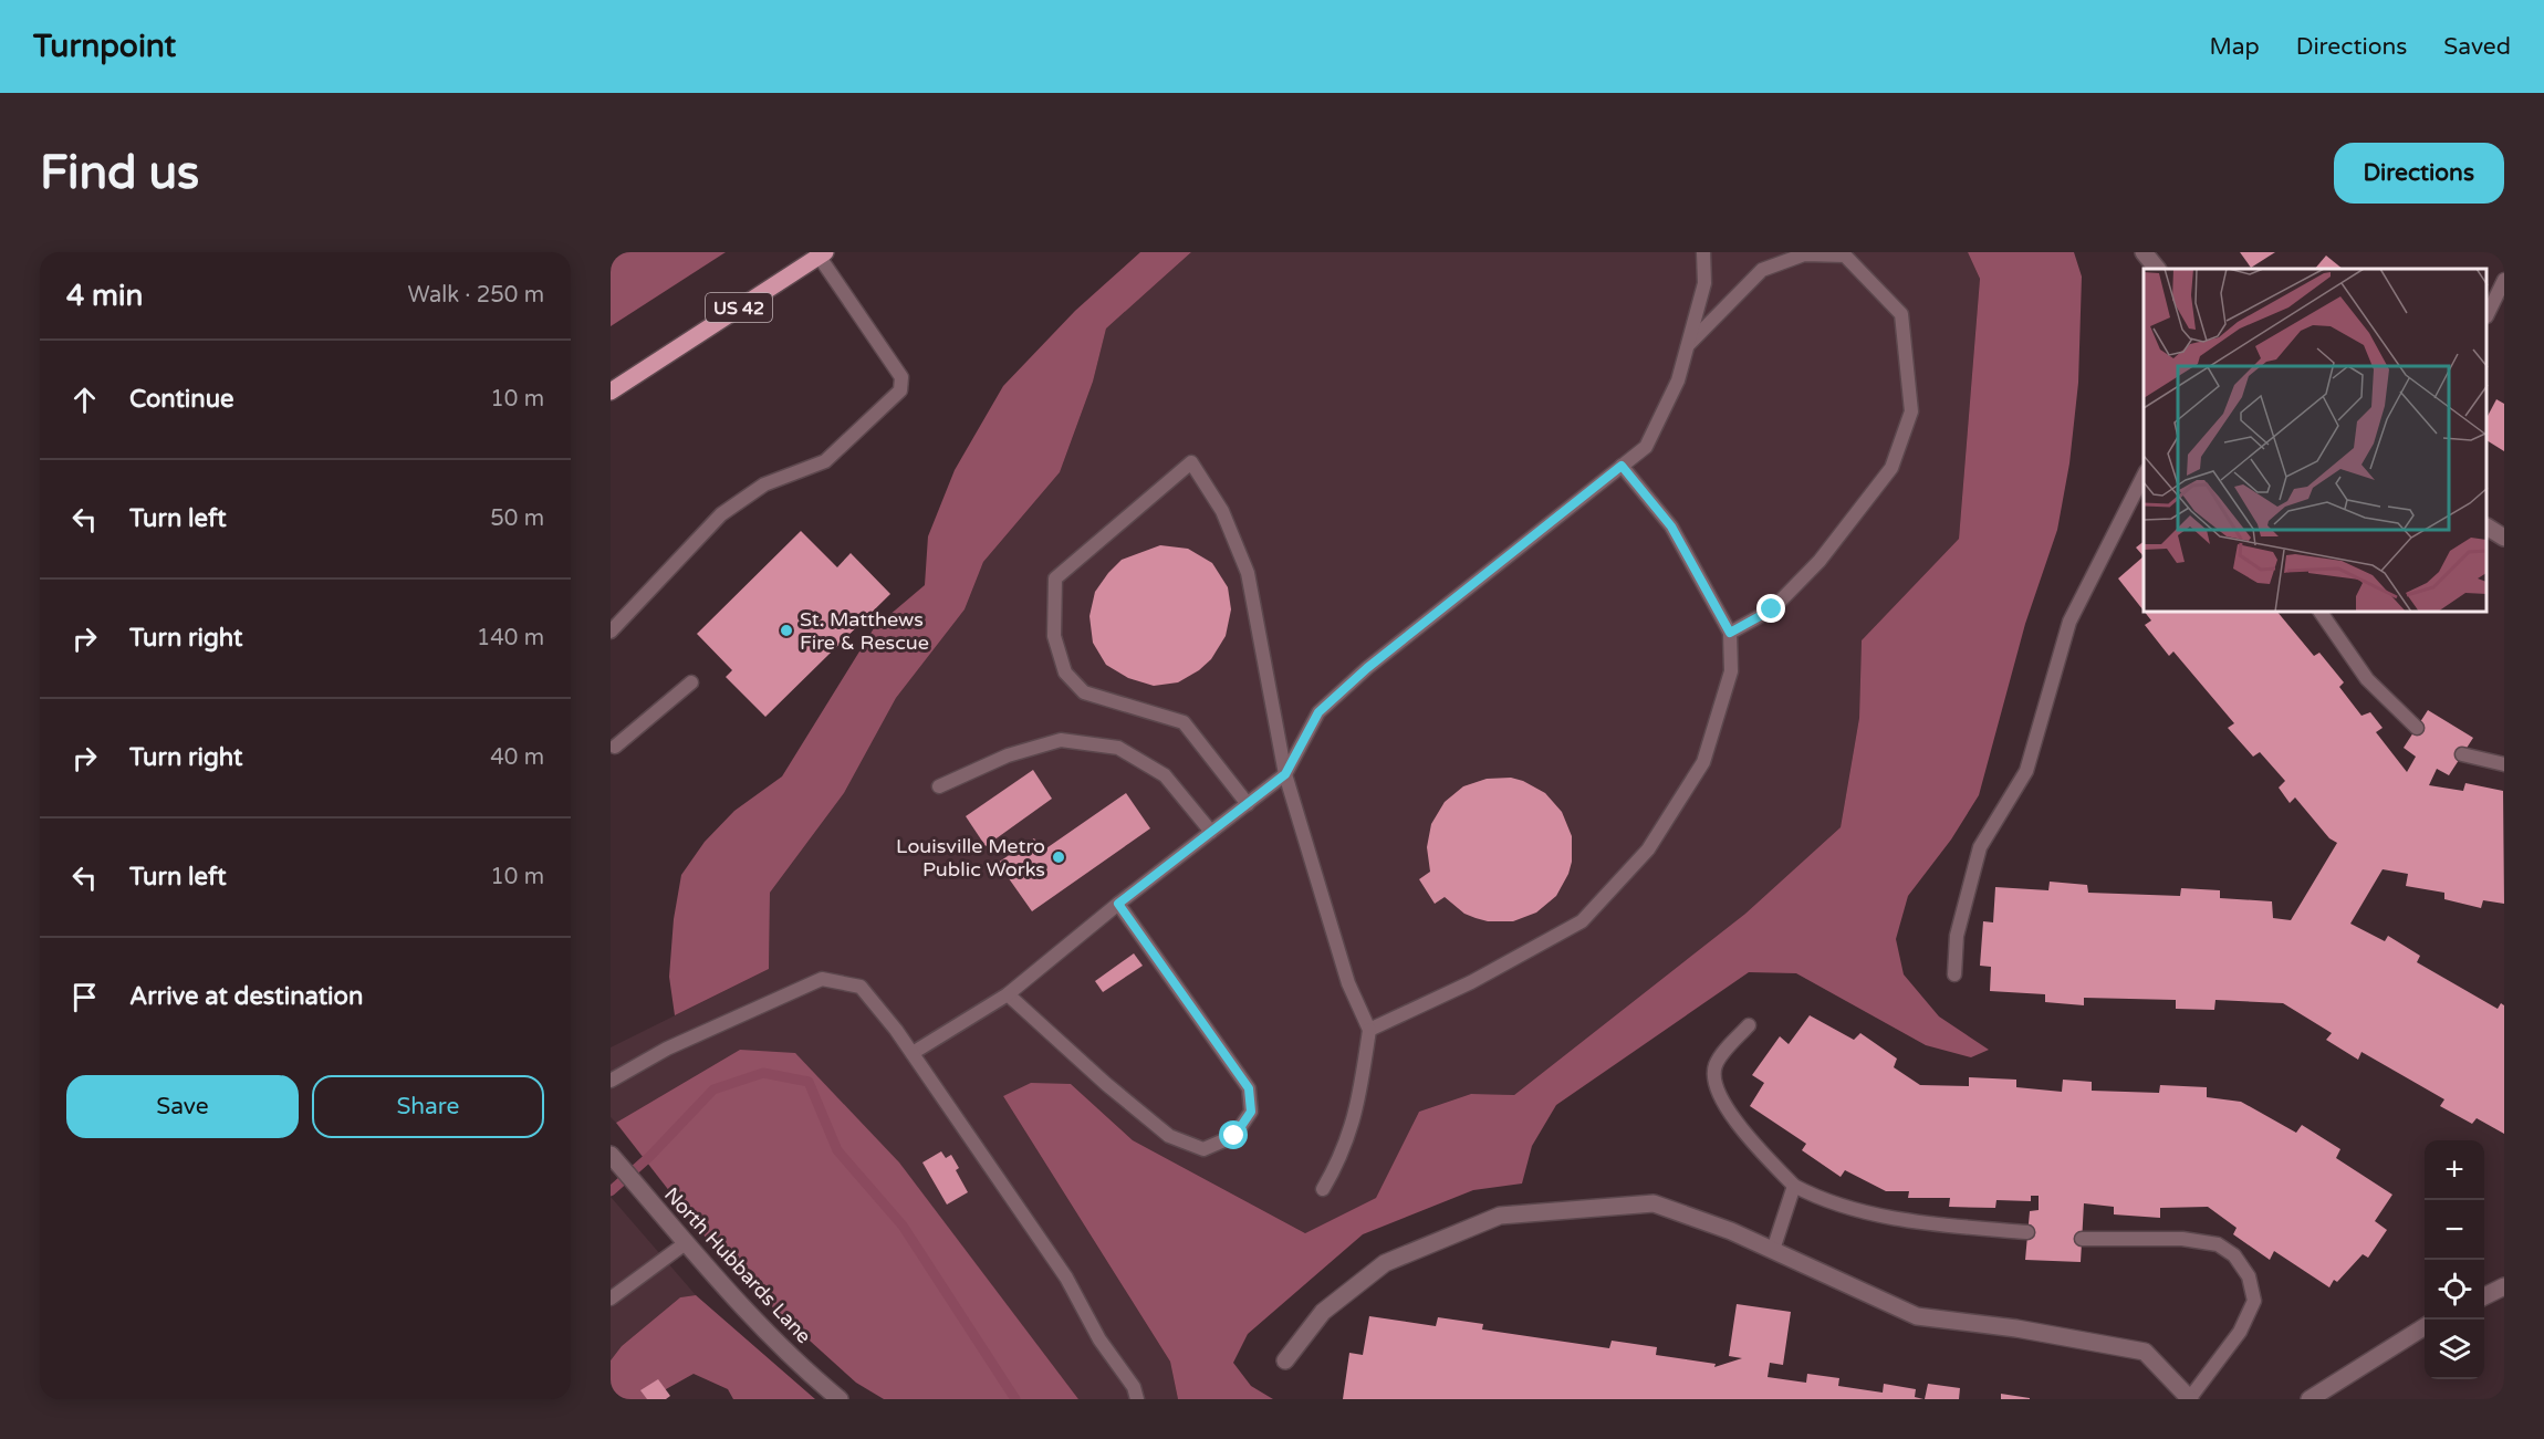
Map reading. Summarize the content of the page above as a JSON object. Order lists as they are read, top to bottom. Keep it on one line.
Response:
{"streets":{"main road":["US 42"],"street":["North Hubbards Lane"]},"places":["St. Matthews Fire & Rescue","Louisville Metro Public Works"],"page":{"header":"Turnpoint","nav":["Map","Directions","Saved"],"buttons":["Directions",["Save","Share"]],"title":"Find us","heading":["4 min","Walk · 250 m"],"list":[["Continue","10 m"],["Turn left","50 m"],["Turn right","140 m"],["Turn right","40 m"],["Turn left","10 m"],"Arrive at destination"],"map_buttons":["+","−"]}}
